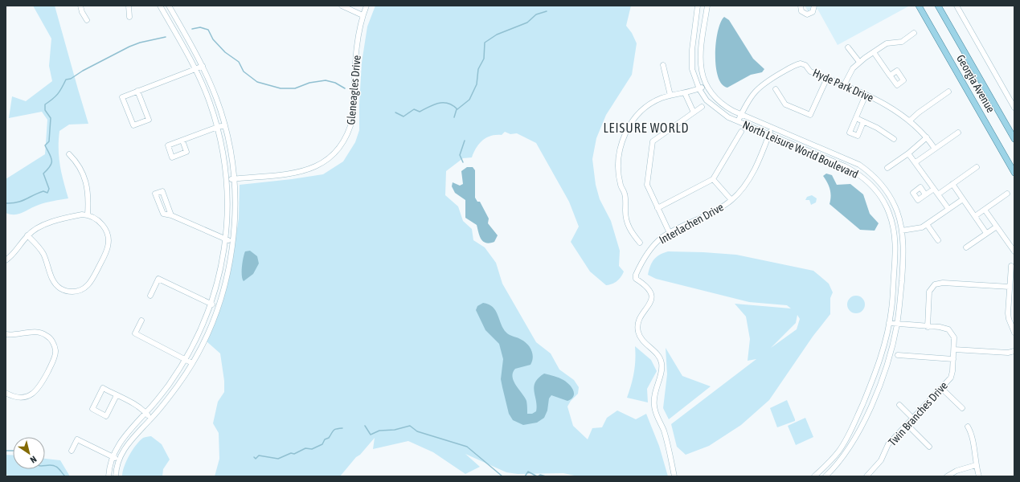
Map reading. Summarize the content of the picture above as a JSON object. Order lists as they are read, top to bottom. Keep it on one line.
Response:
{"streets":{"main road":["Georgia Avenue"],"street":["Hyde Park Drive","Gleneagles Drive","North Leisure World Boulevard","Interlachen Drive","Twin Branches Drive"]},"crossings":[["Hyde Park Drive","North Leisure World Boulevard"],["North Leisure World Boulevard","Interlachen Drive"],["North Leisure World Boulevard","Twin Branches Drive"]],"districts":["LEISURE WORLD"],"north":"bottom right"}
